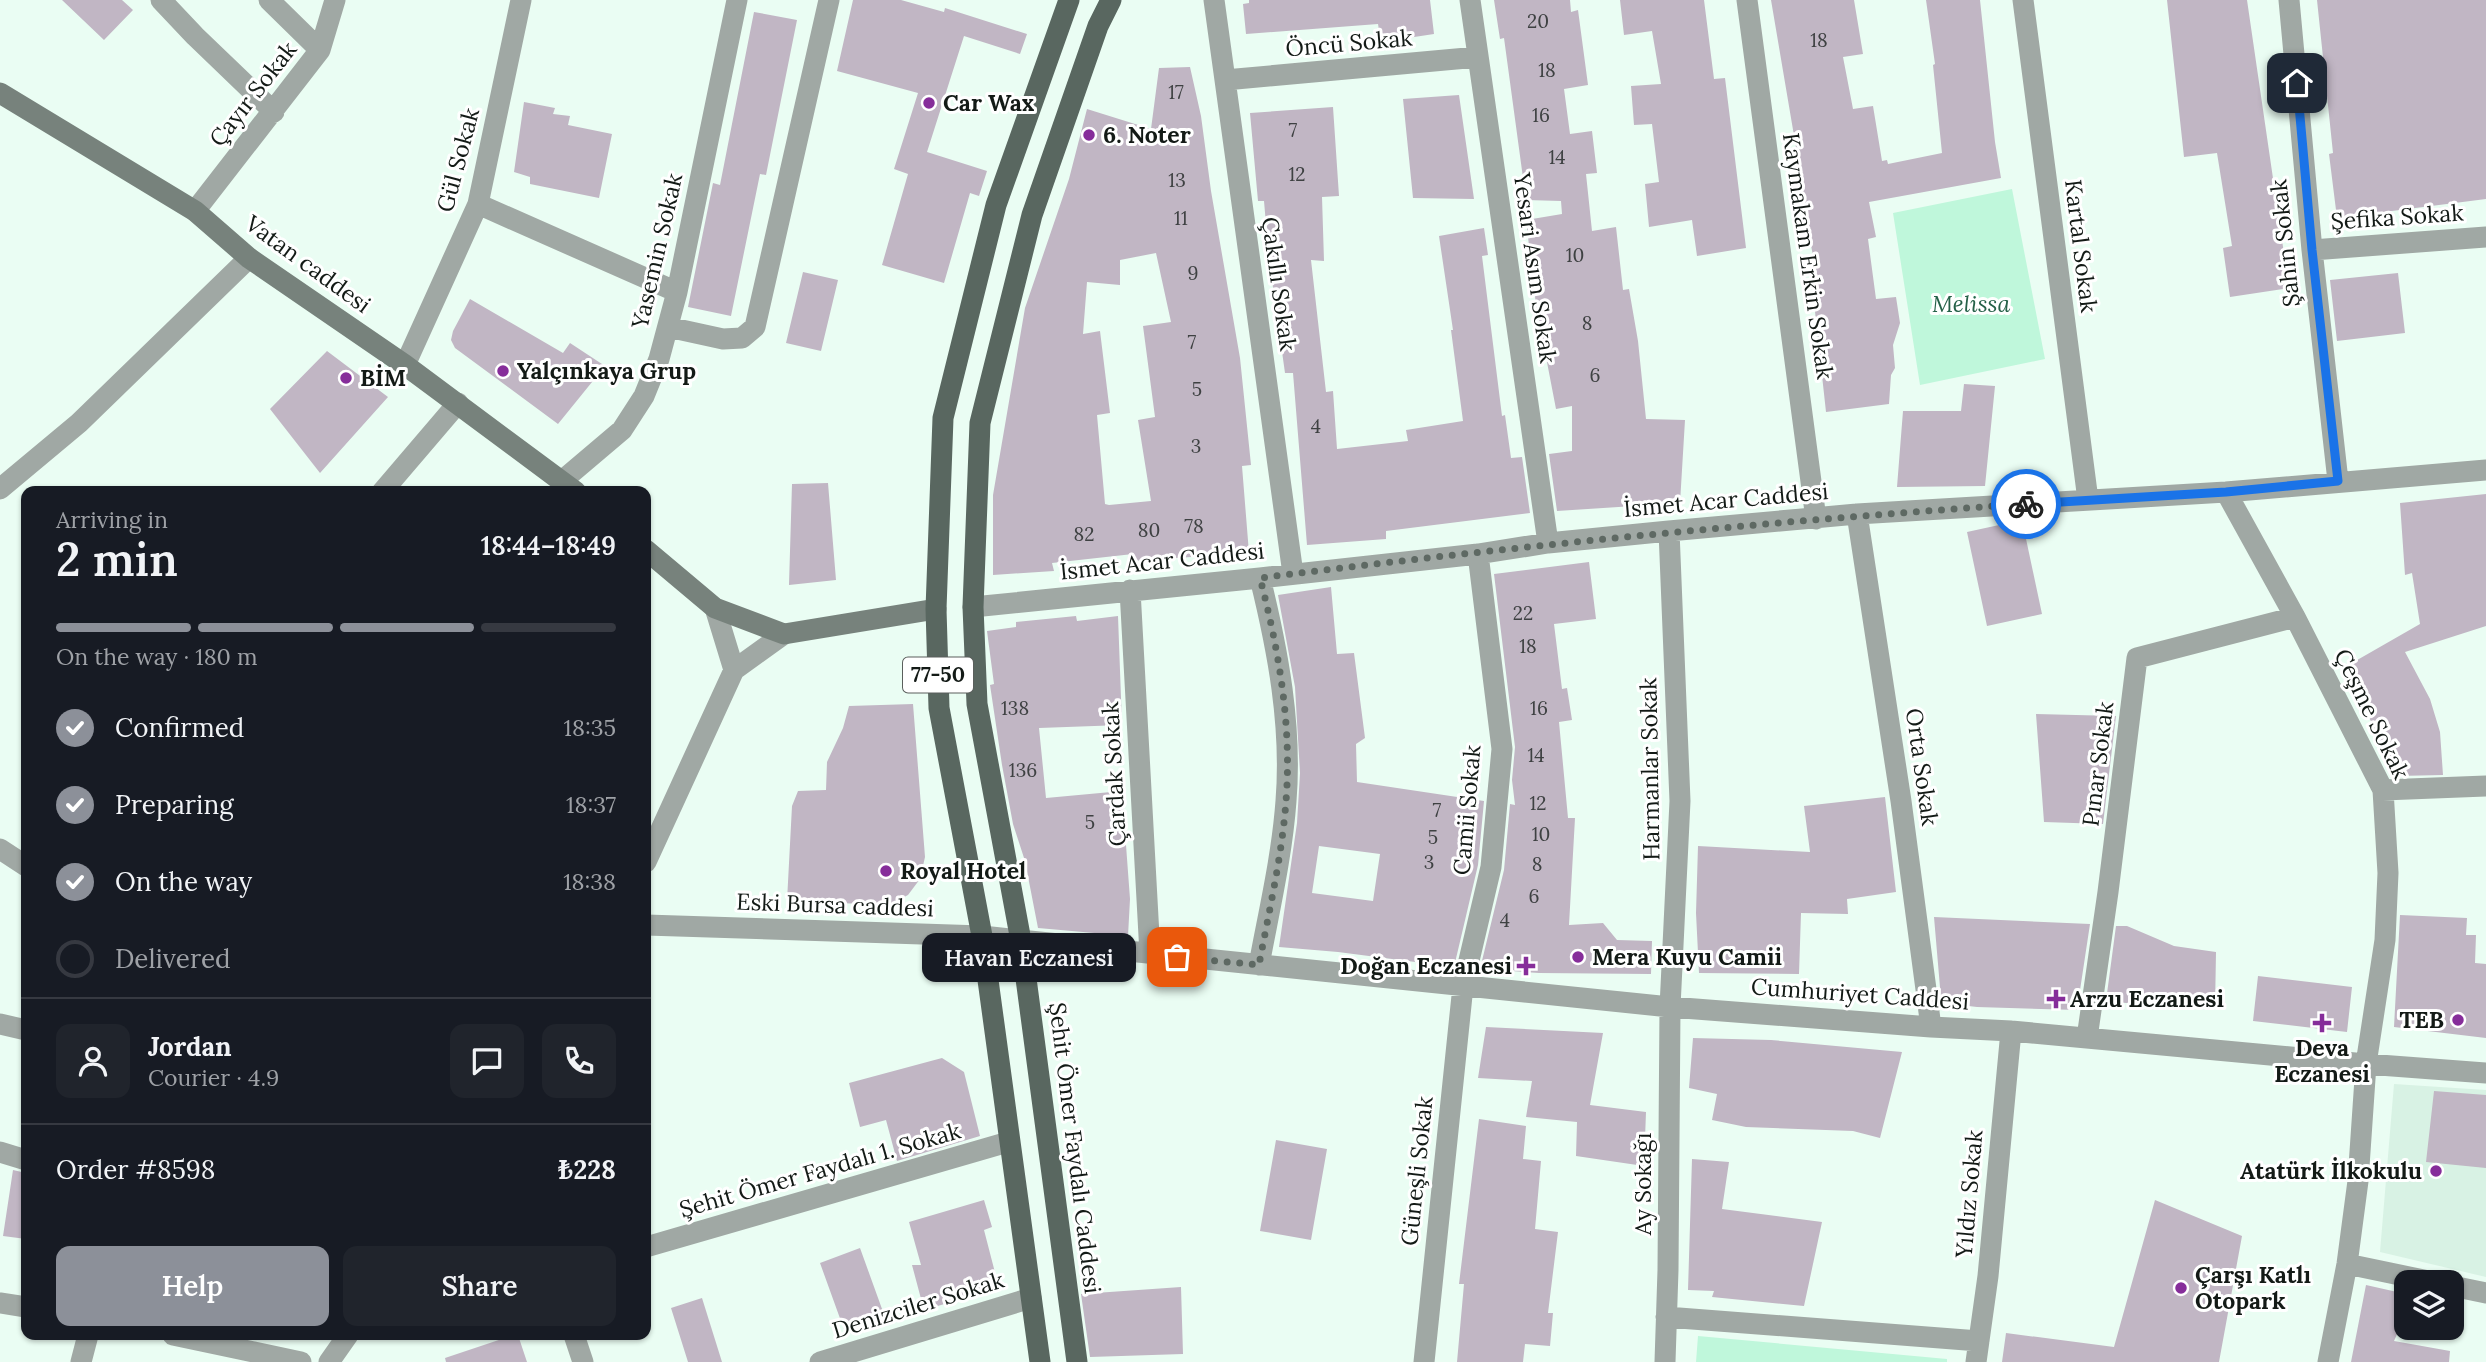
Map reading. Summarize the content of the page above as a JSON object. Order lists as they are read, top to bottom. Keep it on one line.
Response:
{"streets":{"main road":["77-50","Şehit Ömer Faydalı Caddesi"],"street":["Öncü Sokak","Çayır Sokak","Gül Sokak","Şefika Sokak","Şahin Sokak","Kartal Sokak","Yasemin Sokak","Kaymakam Erkin Sokak","Vatan caddesi","Yesari Asım Sokak","Çakıllı Sokak","İsmet Acar Caddesi","Çeşme Sokak","Pınar Sokak","Orta Sokak","Harmanlar Sokak","Çardak Sokak","Camii Sokak","Eski Bursa caddesi","Cumhuriyet Caddesi","Şehit Ömer Faydalı 1. Sokak","Güneşli Sokak","Ay Sokağı","Yıldız Sokak","Denizciler Sokak"]},"crossings":[["Öncü Sokak","Yesari Asım Sokak"],["Öncü Sokak","Çakıllı Sokak"],["Çayır Sokak","Vatan caddesi"],["Gül Sokak","Vatan caddesi"],["Şefika Sokak","Şahin Sokak"],["Şahin Sokak","İsmet Acar Caddesi"],["Kartal Sokak","İsmet Acar Caddesi"],["Yasemin Sokak","Vatan caddesi"],["Kaymakam Erkin Sokak","İsmet Acar Caddesi"],["Yesari Asım Sokak","İsmet Acar Caddesi"],["Çakıllı Sokak","İsmet Acar Caddesi"],["İsmet Acar Caddesi","Çeşme Sokak"],["İsmet Acar Caddesi","Orta Sokak"],["İsmet Acar Caddesi","Harmanlar Sokak"],["İsmet Acar Caddesi","Çardak Sokak"],["İsmet Acar Caddesi","Camii Sokak"],["İsmet Acar Caddesi","Şehit Ömer Faydalı Caddesi"],["77-50","Eski Bursa caddesi"],["77-50","Şehit Ömer Faydalı 1. Sokak"],["77-50","Denizciler Sokak"],["Çeşme Sokak","Pınar Sokak"],["Çeşme Sokak","Cumhuriyet Caddesi"],["Pınar Sokak","Cumhuriyet Caddesi"],["Orta Sokak","Cumhuriyet Caddesi"],["Harmanlar Sokak","Cumhuriyet Caddesi"],["Harmanlar Sokak","Ay Sokağı"],["Çardak Sokak","Cumhuriyet Caddesi"],["Camii Sokak","Cumhuriyet Caddesi"],["Camii Sokak","Güneşli Sokak"],["Eski Bursa caddesi","Cumhuriyet Caddesi"],["Eski Bursa caddesi","Şehit Ömer Faydalı Caddesi"],["Cumhuriyet Caddesi","Şehit Ömer Faydalı Caddesi"],["Cumhuriyet Caddesi","Güneşli Sokak"],["Cumhuriyet Caddesi","Ay Sokağı"],["Cumhuriyet Caddesi","Yıldız Sokak"]],"parks":["Melissa"],"places":{"other":["Car Wax","6. Noter","Yalçınkaya Grup","BİM","Royal Hotel","Havan Eczanesi","Mera Kuyu Camii","TEB","Atatürk İlkokulu","Çarşı Katlı Otopark"],"health":["Doğan Eczanesi","Arzu Eczanesi","Deva Eczanesi"]},"house_numbers":["20","18","18","17","16","7","14","12","13","11","10","9","8","7","6","5","4","3","78","80","82","22","18","138","16","14","136","12","7","5","10","5","3","8","6","4"],"page":{"heading":["2 min","Arriving in","18:44–18:49"],"panel":["Jordan","Courier · 4.9","Order #8598","₺228"],"bar":"On the way · 180 m","list":[["Confirmed","18:35"],["Preparing","18:37"],["On the way","18:38"],"Delivered"],"bubble":"Havan Eczanesi","buttons":["Help","Share"]}}
